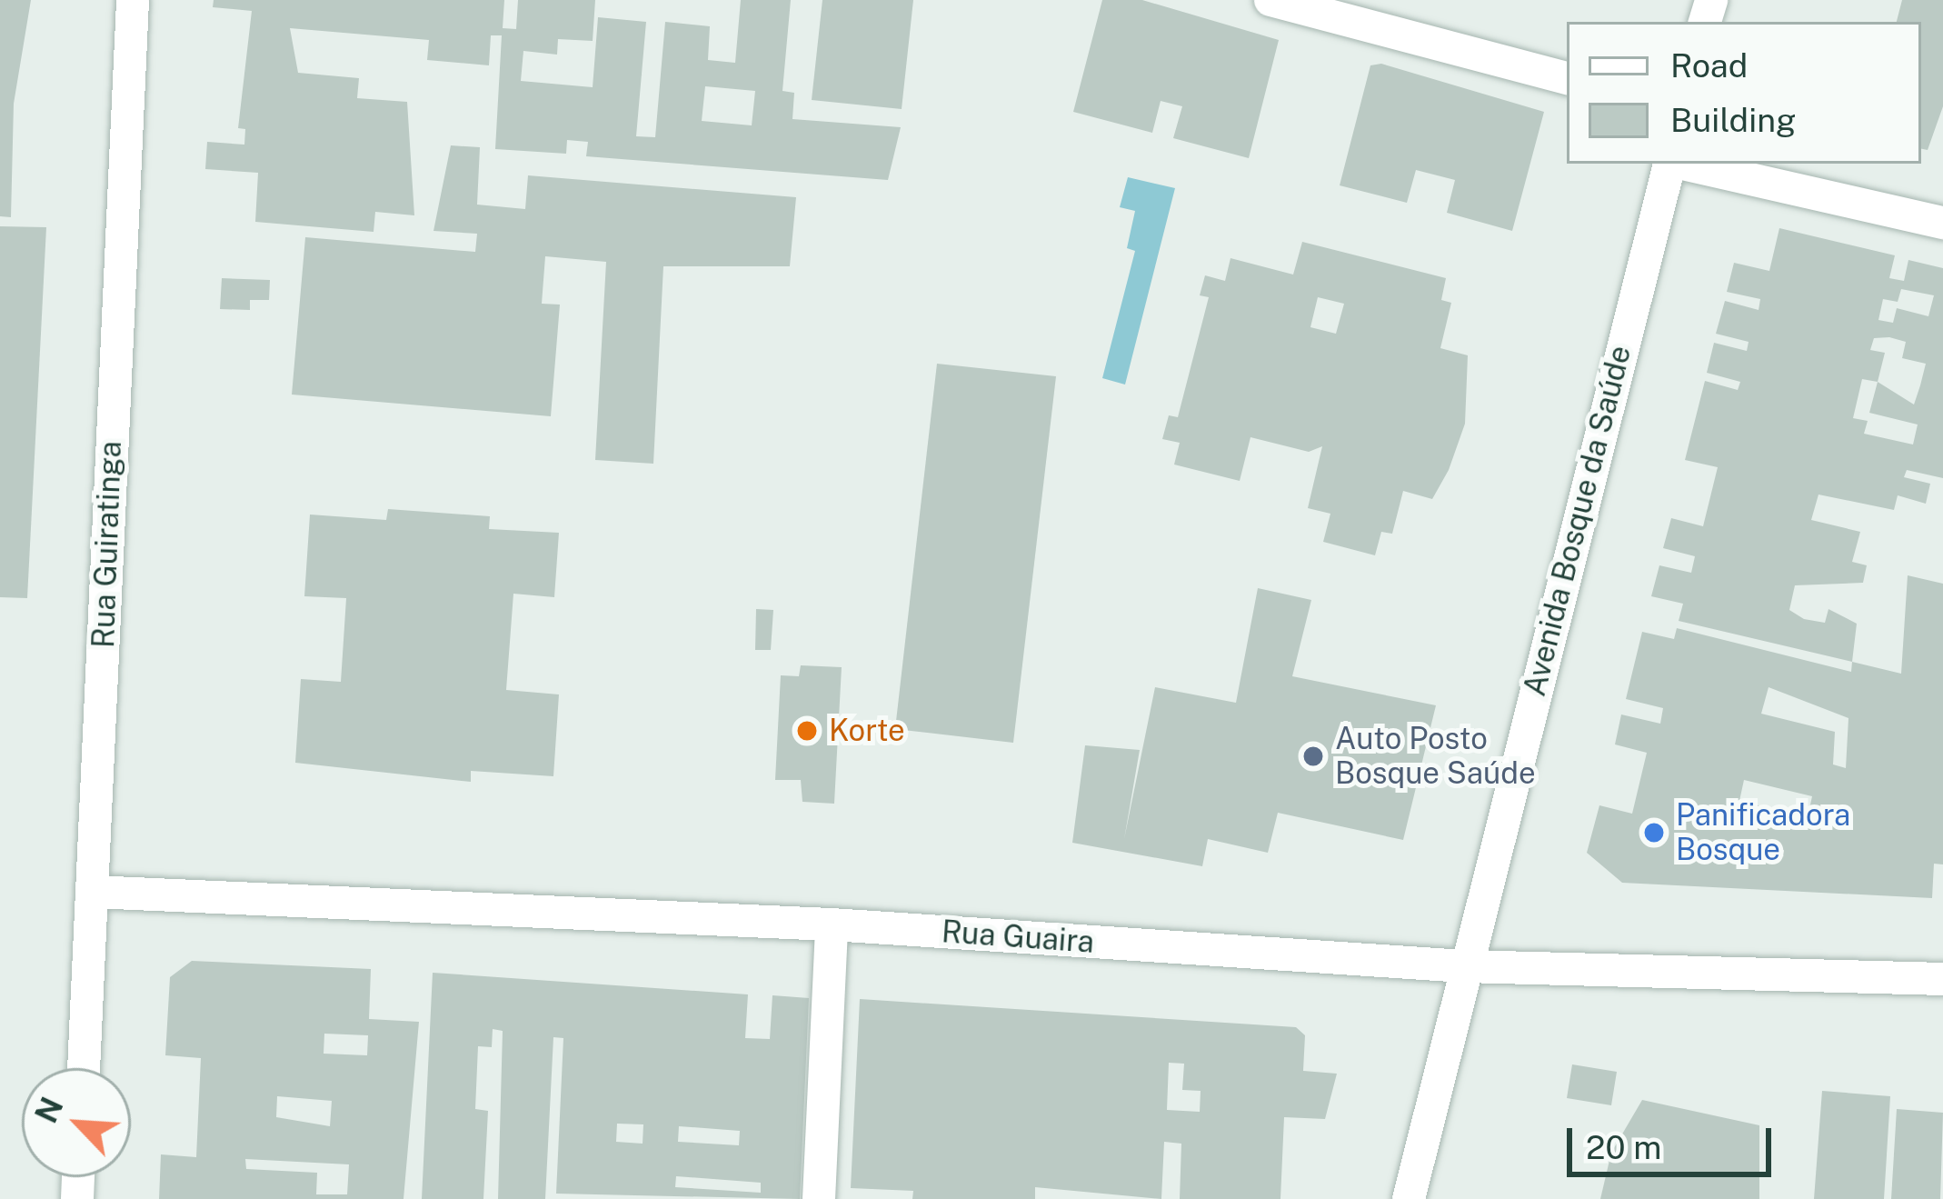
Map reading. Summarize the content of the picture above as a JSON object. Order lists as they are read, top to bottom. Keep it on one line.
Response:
{"streets":{"street":["Avenida Bosque da Saúde","Rua Guiratinga","Rua Guaira"]},"crossings":[["Avenida Bosque da Saúde","Rua Guaira"],["Rua Guiratinga","Rua Guaira"]],"places":["Korte","Auto Posto Bosque Saúde","Panificadora Bosque"],"legend":["Road","Building"],"scale_bar":"20 m","north":"top left"}
